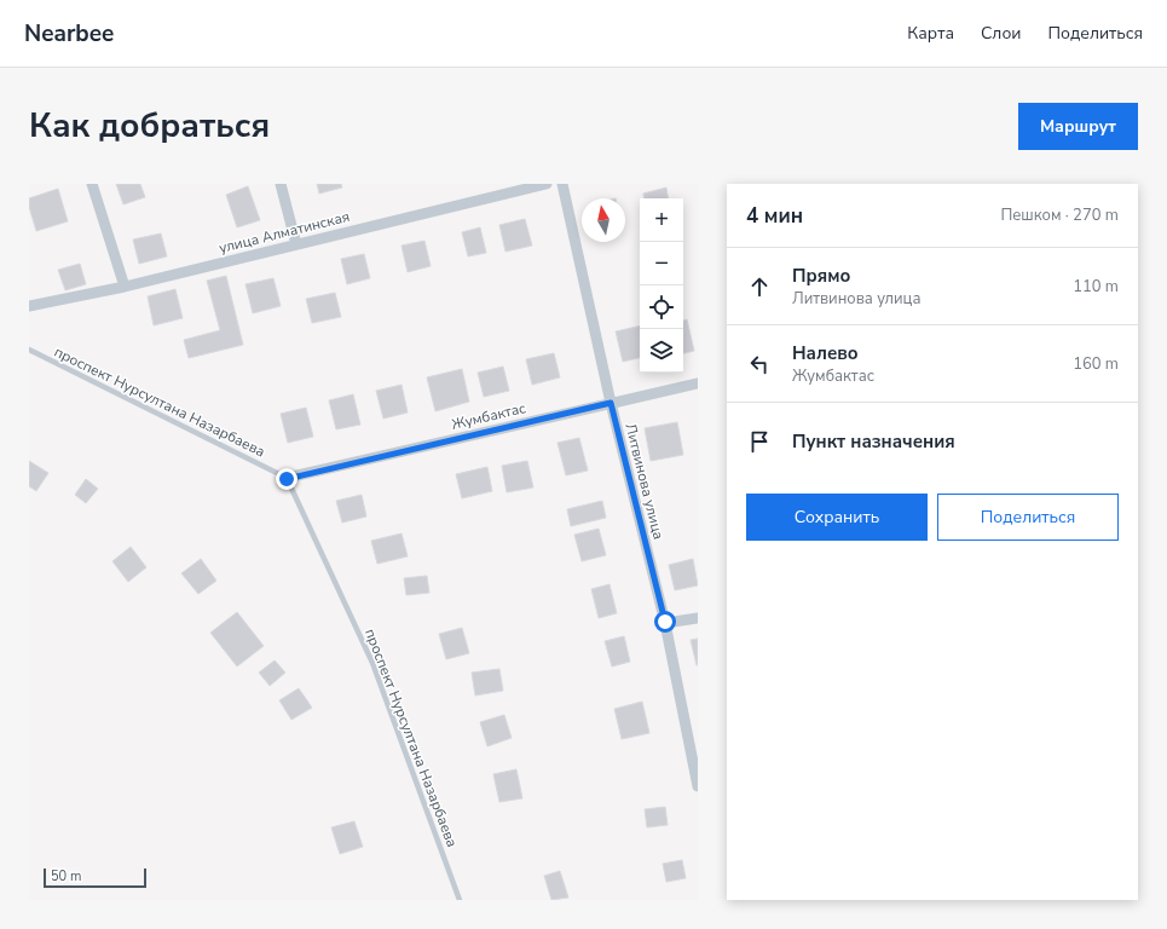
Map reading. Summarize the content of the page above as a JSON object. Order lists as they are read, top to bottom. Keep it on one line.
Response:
{"streets":{"street":["улица Алматинская","Жумбактас","Литвинова улица"],"lane":["проспект Нурсултана Назарбаева"]},"crossings":[["проспект Нурсултана Назарбаева","Жумбактас"],["Жумбактас","Литвинова улица"]],"scale_bar":"50 m","north":"top","page":{"header":"Nearbee","nav":["Карта","Слои","Поделиться"],"title":"Как добраться","buttons":["Маршрут",["Сохранить","Поделиться"]],"heading":["4 мин","Пешком · 270 m"],"map_buttons":["+","−"],"list":[["Прямо","Литвинова улица","110 m"],["Налево","Жумбактас","160 m"],"Пункт назначения"],"scale":"50 m"}}
